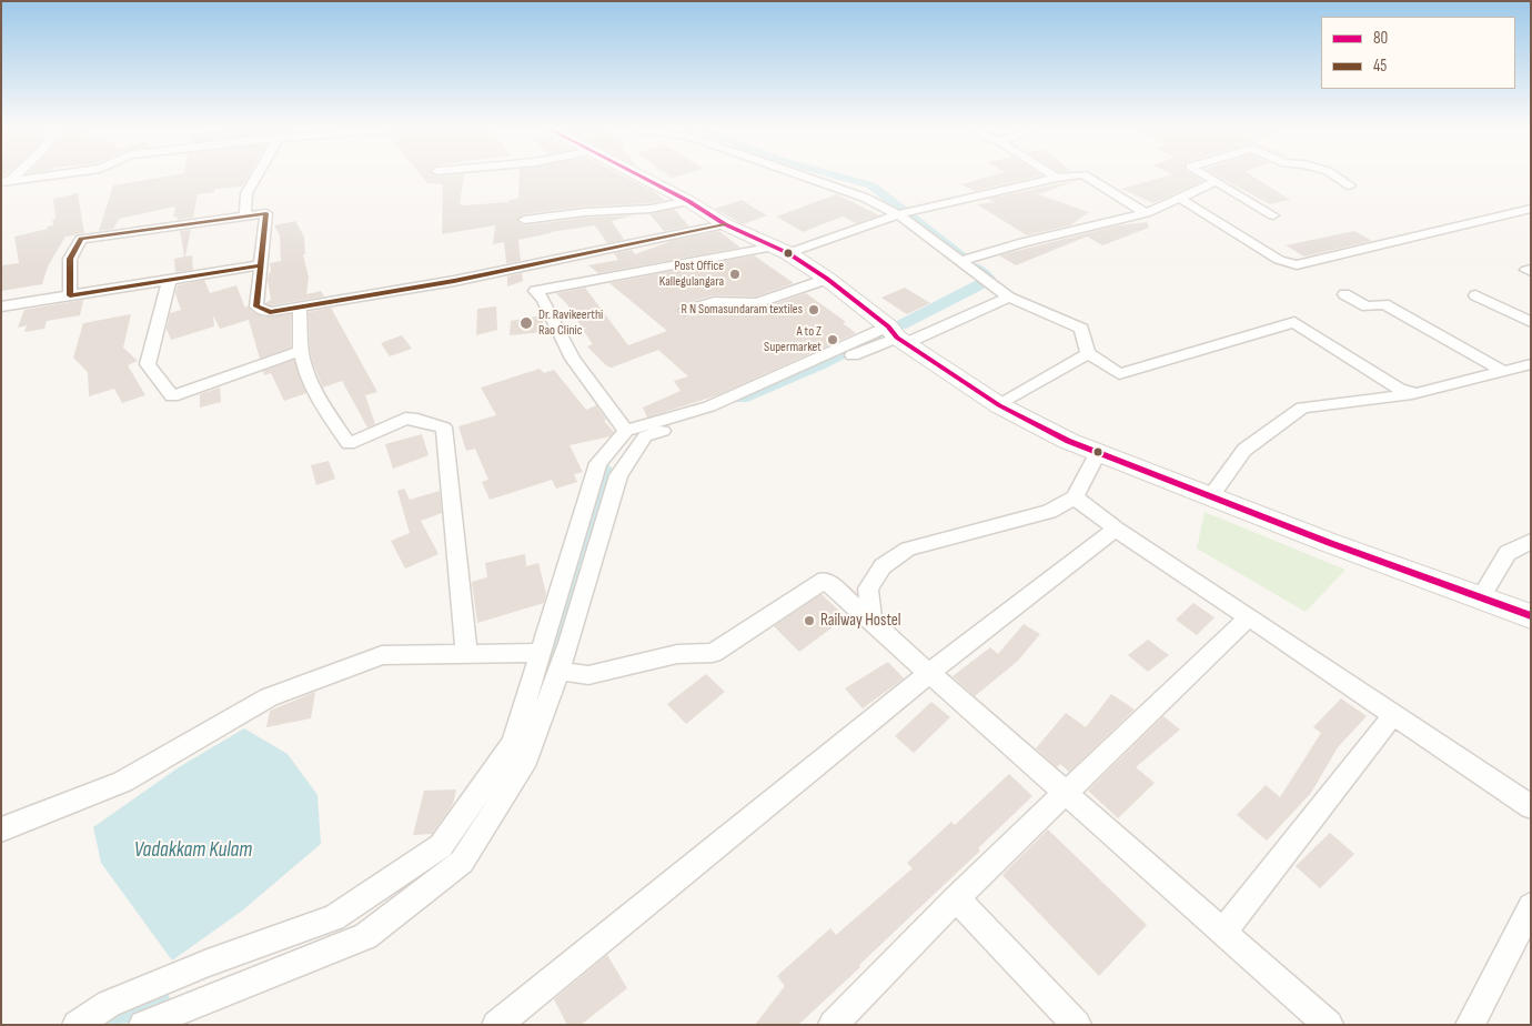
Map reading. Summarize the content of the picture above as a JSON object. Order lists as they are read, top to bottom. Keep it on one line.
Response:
{"water":["Vadakkam Kulam"],"places":["Post Office Kallegulangara","R N Somasundaram textiles","Dr. Ravikeerthi Rao Clinic","A to Z Supermarket","Railway Hostel"],"lines":["transit line 80","transit line 45"],"legend":["80","45"]}
